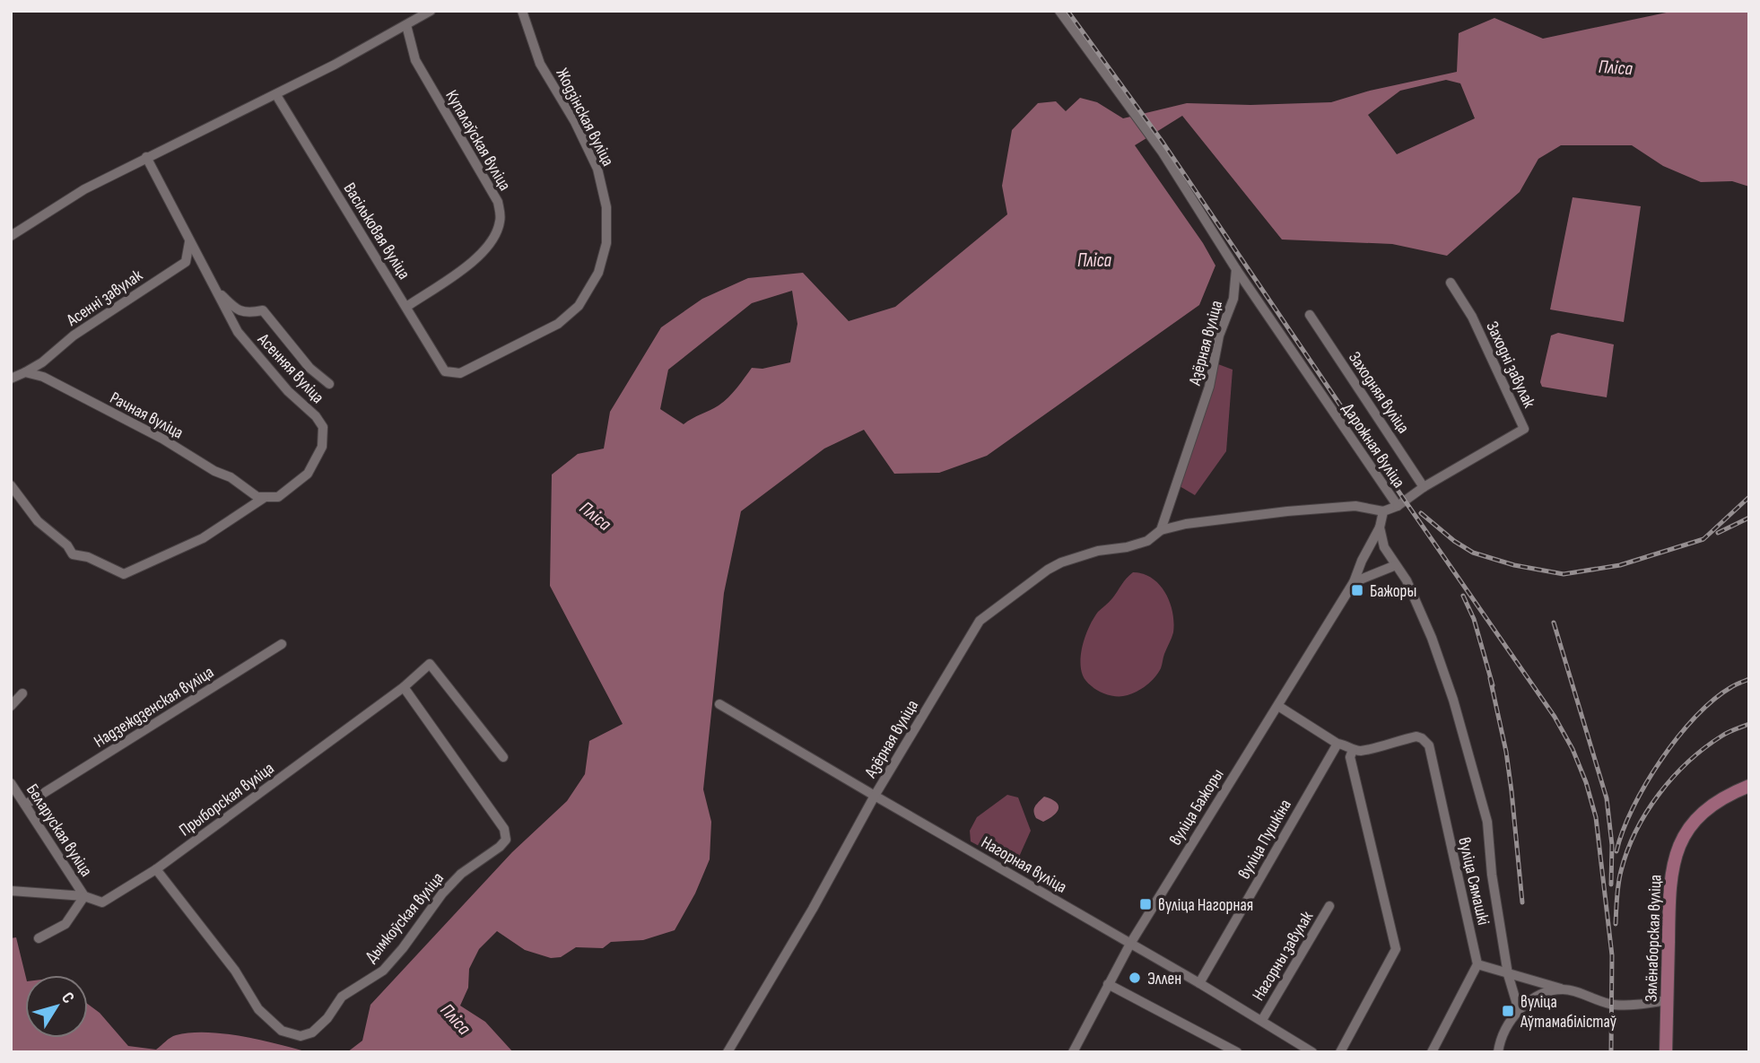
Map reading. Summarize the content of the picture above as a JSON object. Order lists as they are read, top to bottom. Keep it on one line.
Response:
{"streets":{"main road":["Зялёнаборская вуліца"],"street":["Жодзінская вуліца","Купалаўская вуліца","Васільковая вуліца","Асенні завулак","Азёрная вуліца","Заходні завулак","Асенняя вуліца","Заходняя вуліца","Рачная вуліца","Дарожная вуліца","Надзеждзенская вуліца","Прыборская вуліца","вуліца Бажоры","Беларуская вуліца","вуліца Пушкіна","Нагорная вуліца","вуліца Сямашкі","Дымкоўская вуліца","Нагорны завулак"]},"crossings":[["Жодзінская вуліца","Васільковая вуліца"],["Купалаўская вуліца","Васільковая вуліца"],["Асенні завулак","Асенняя вуліца"],["Асенні завулак","Рачная вуліца"],["Азёрная вуліца","Дарожная вуліца"],["Азёрная вуліца","Нагорная вуліца"],["Заходні завулак","Заходняя вуліца"],["Заходні завулак","Дарожная вуліца"],["Асенняя вуліца","Рачная вуліца"],["Дарожная вуліца","вуліца Бажоры"],["Надзеждзенская вуліца","Беларуская вуліца"],["Прыборская вуліца","Беларуская вуліца"],["Прыборская вуліца","Дымкоўская вуліца"],["вуліца Бажоры","Нагорная вуліца"],["вуліца Пушкіна","Нагорная вуліца"],["Нагорная вуліца","Нагорны завулак"]],"water":["Пліса"],"places":{"transit":["Бажоры","вуліца Нагорная","вуліца Аўтамабілістаў"],"other":["Эллен"]},"north":"top right"}
